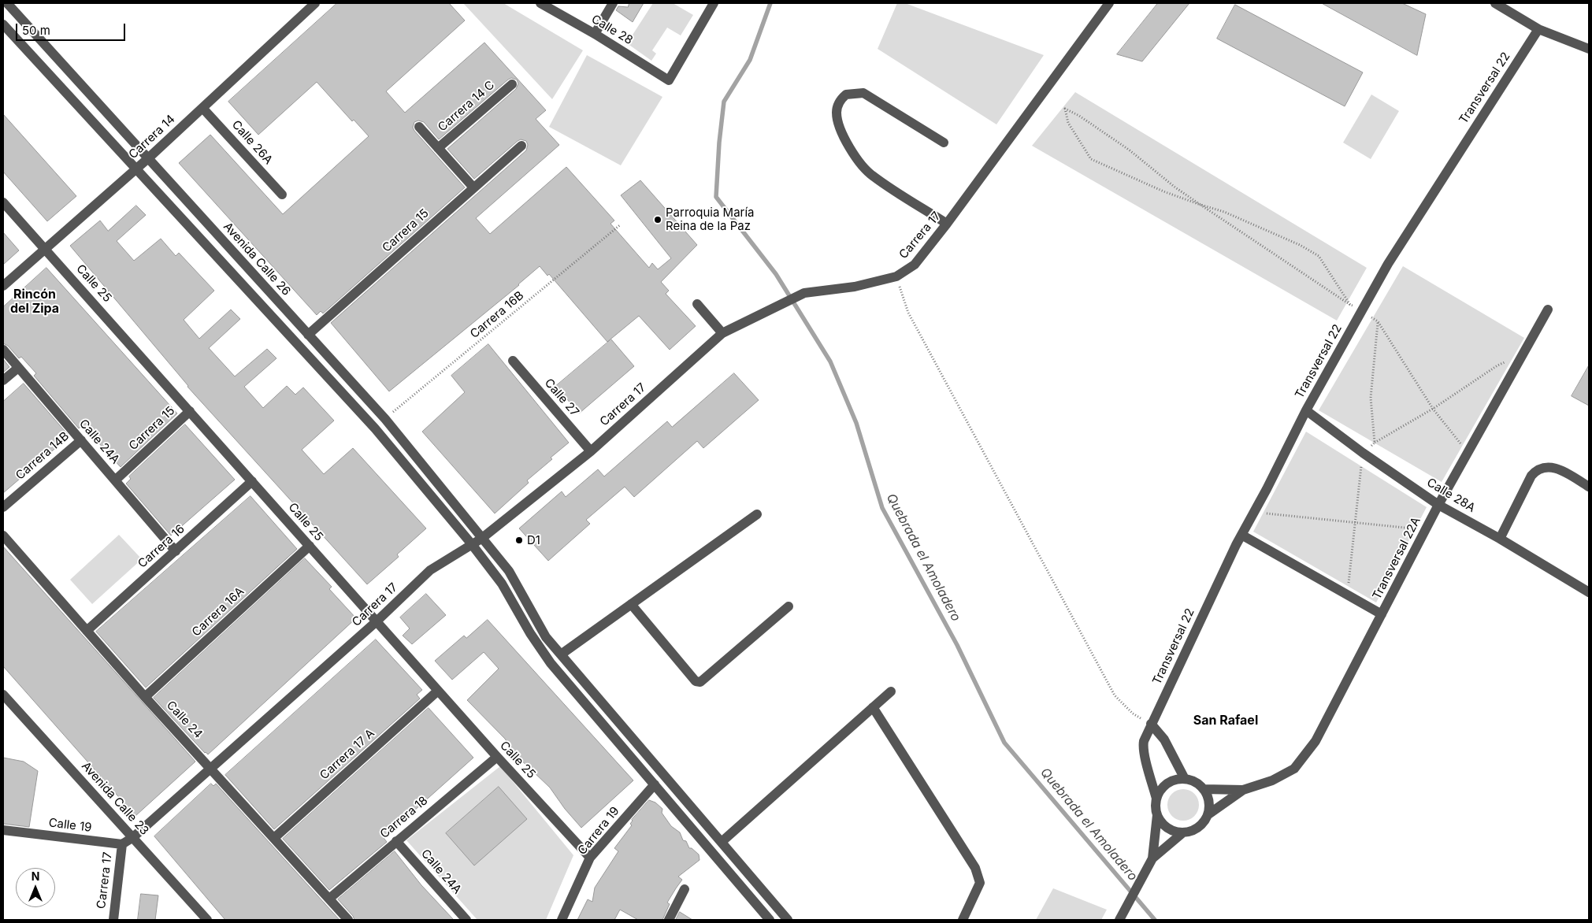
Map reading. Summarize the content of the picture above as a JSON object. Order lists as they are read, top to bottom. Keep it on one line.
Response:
{"streets":{"street":["Calle 28","Transversal 22","Carrera 14 C","Carrera 14","Calle 26A","Carrera 15","Carrera 17","Avenida Calle 26","Calle 25","Calle 27","Calle 24A","Carrera 14B","Calle 28A","Carrera 16","Transversal 22A","Carrera 16A","Calle 24","Carrera 17 A","Avenida Calle 23","Carrera 18","Calle 19","Carrera 19"],"path":["Carrera 16B"]},"crossings":[["Transversal 22","Calle 28A"],["Carrera 14","Calle 26A"],["Carrera 14","Avenida Calle 26"],["Carrera 14","Calle 25"],["Carrera 15","Avenida Calle 26"],["Carrera 15","Calle 25"],["Carrera 15","Calle 24A"],["Carrera 17","Avenida Calle 26"],["Carrera 17","Calle 25"],["Carrera 17","Calle 27"],["Carrera 17","Calle 24"],["Carrera 17","Avenida Calle 23"],["Carrera 17","Calle 19"],["Avenida Calle 26","Carrera 16B"],["Calle 25","Carrera 16"],["Calle 25","Carrera 16A"],["Calle 25","Carrera 17 A"],["Calle 25","Carrera 18"],["Calle 25","Carrera 19"],["Calle 24A","Carrera 14B"],["Calle 24A","Carrera 16"],["Calle 24A","Carrera 18"],["Calle 28A","Transversal 22A"],["Carrera 16","Calle 24"],["Carrera 16A","Calle 24"],["Calle 24","Carrera 17 A"],["Calle 24","Carrera 18"]],"districts":["Rincón del Zipa","San Rafael"],"water":["Quebrada el Amoladero"],"places":["Parroquia María Reina de la Paz","D1"],"scale_bar":"50 m","north":"top"}
